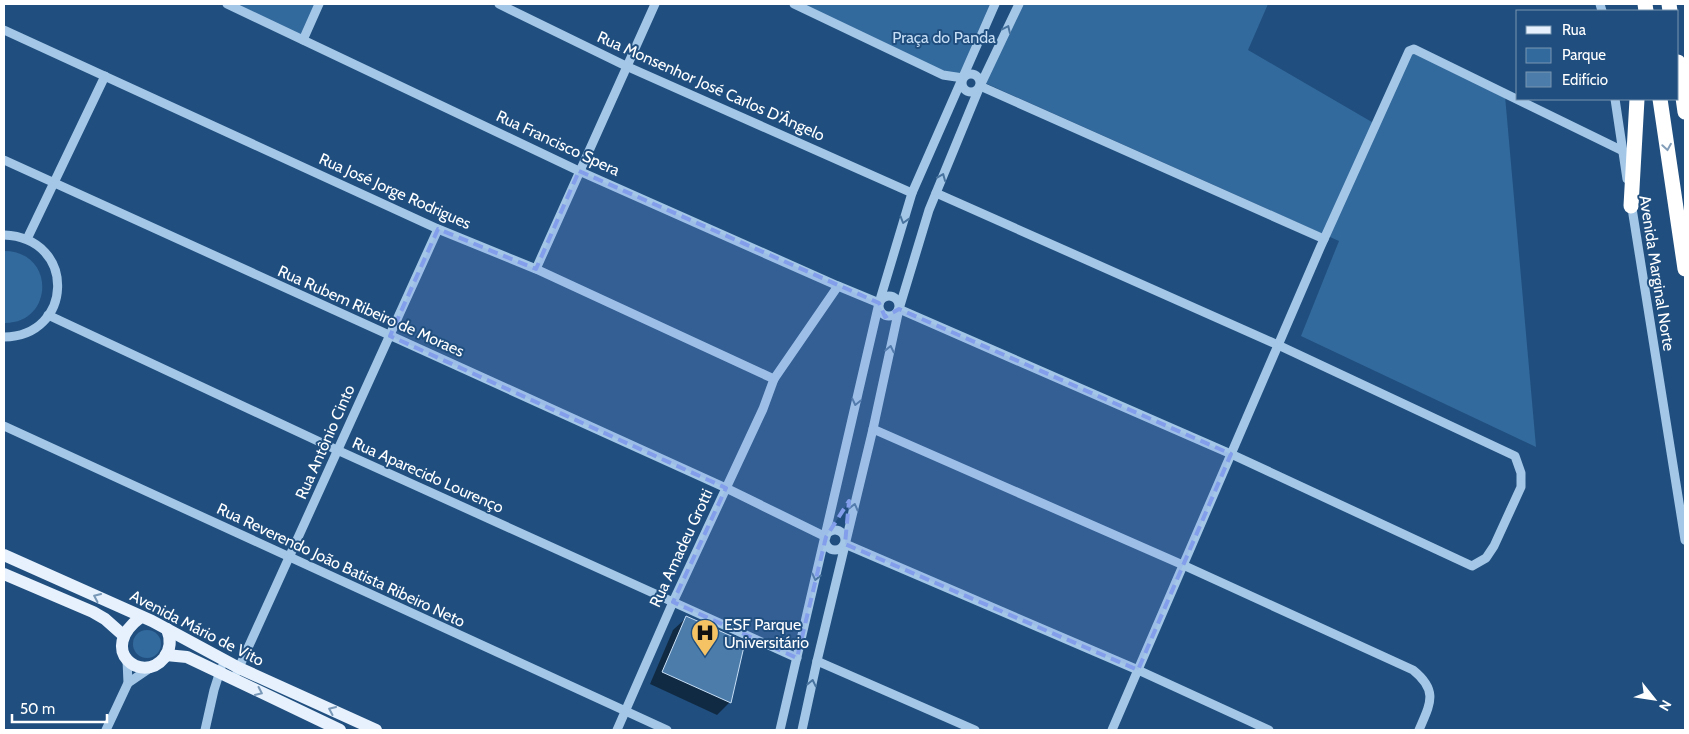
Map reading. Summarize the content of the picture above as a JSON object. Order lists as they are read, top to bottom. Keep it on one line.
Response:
{"streets":{"main road":["Avenida Mário de Vito"],"street":["Rua Monsenhor José Carlos D'Ângelo","Rua Francisco Spera","Rua José Jorge Rodrigues","Avenida Marginal Norte","Rua Rubem Ribeiro de Moraes","Rua Antônio Cinto","Rua Aparecido Lourenço","Rua Amadeu Grotti","Rua Reverendo João Batista Ribeiro Neto"]},"crossings":[["Rua Francisco Spera","Rua Amadeu Grotti"],["Rua José Jorge Rodrigues","Rua Antônio Cinto"],["Rua José Jorge Rodrigues","Rua Amadeu Grotti"],["Rua Rubem Ribeiro de Moraes","Rua Antônio Cinto"],["Rua Rubem Ribeiro de Moraes","Rua Amadeu Grotti"],["Rua Antônio Cinto","Rua Aparecido Lourenço"],["Rua Antônio Cinto","Rua Reverendo João Batista Ribeiro Neto"],["Rua Antônio Cinto","Avenida Mário de Vito"],["Rua Aparecido Lourenço","Rua Amadeu Grotti"],["Rua Amadeu Grotti","Rua Reverendo João Batista Ribeiro Neto"]],"parks":["Praça do Panda"],"places":{"hospital":["ESF Parque Universitário"]},"legend":["Rua","Parque","Edifício"],"scale_bar":"50 m","north":"bottom right"}
